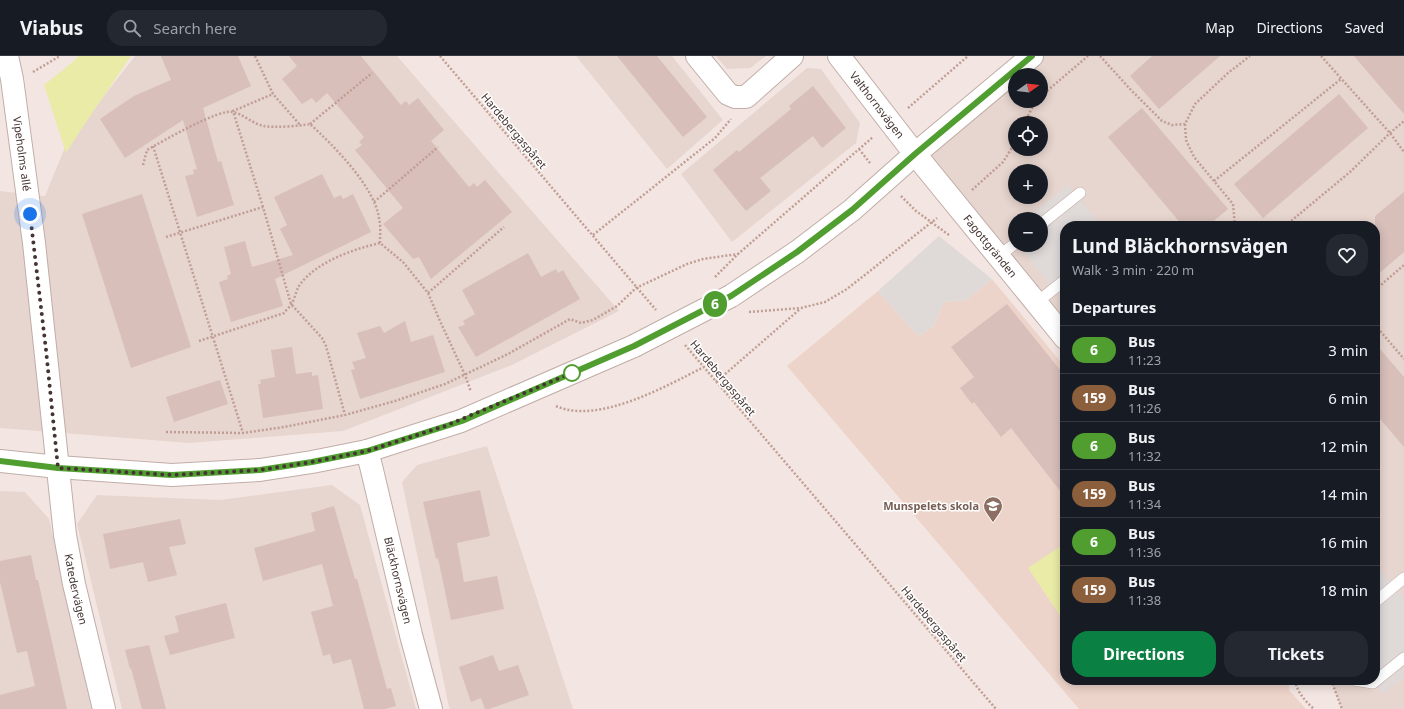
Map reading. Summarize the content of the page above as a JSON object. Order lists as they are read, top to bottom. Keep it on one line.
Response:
{"streets":{"street":["Valthornsvägen","Vipeholms allé","Fagottgränden","Bläckhornsvägen","Katedervägen"],"path":["Hardebergaspåret"]},"crossings":[["Valthornsvägen","Fagottgränden"],["Vipeholms allé","Katedervägen"]],"places":{"school or university":["Munspelets skola"]},"lines":["bus line 6"],"north":"right","page":{"header":"Viabus","search":"Search here","nav":["Map","Directions","Saved"],"on_map":"6","map_buttons":["+","−"],"heading":[["Lund Bläckhornsvägen","Walk · 3 min · 220 m"],"Departures"],"list":[{"mark":"6","name":"Bus","note":"11:23","value":"3 min"},{"mark":"159","name":"Bus","note":"11:26","value":"6 min"},{"mark":"6","name":"Bus","note":"11:32","value":"12 min"},{"mark":"159","name":"Bus","note":"11:34","value":"14 min"},{"mark":"6","name":"Bus","note":"11:36","value":"16 min"},{"mark":"159","name":"Bus","note":"11:38","value":"18 min"}],"buttons":["Directions","Tickets"]}}
